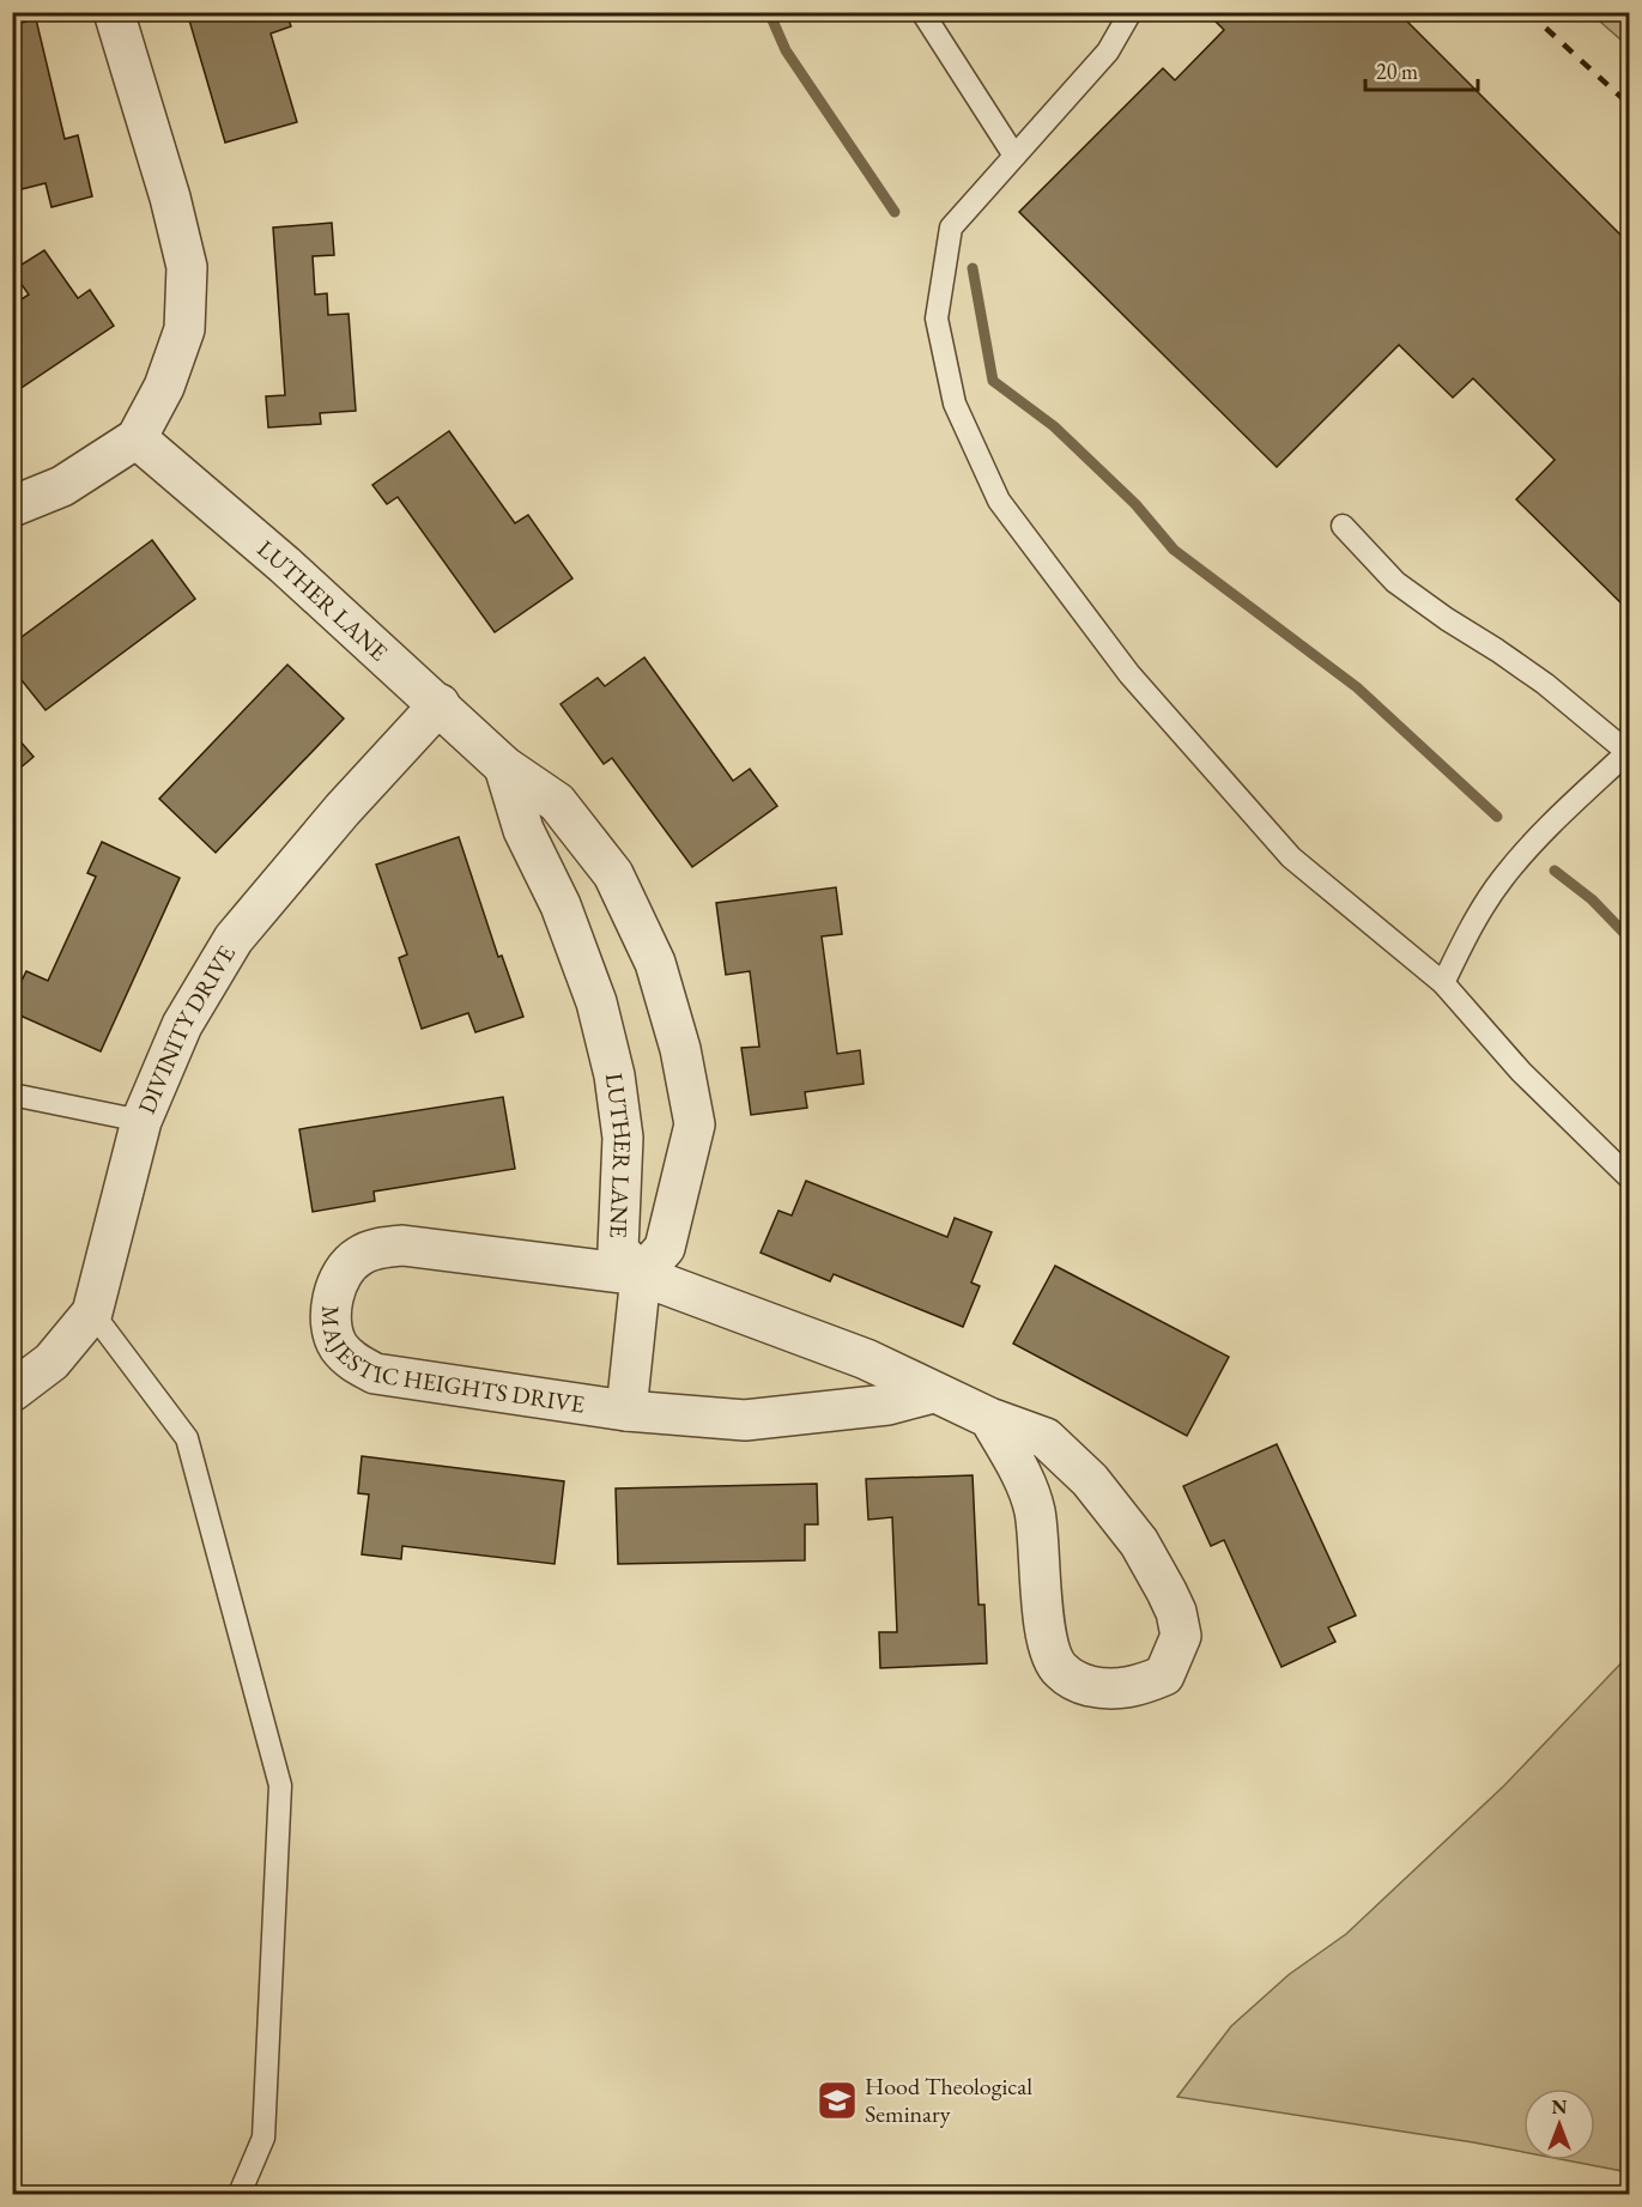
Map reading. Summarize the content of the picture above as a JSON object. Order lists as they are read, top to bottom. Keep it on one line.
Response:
{"streets":{"street":["LUTHER LANE","DIVINITY DRIVE","MAJESTIC HEIGHTS DRIVE"]},"crossings":[["LUTHER LANE","DIVINITY DRIVE"],["LUTHER LANE","MAJESTIC HEIGHTS DRIVE"]],"places":{"school or university":["Hood Theological Seminary"]},"scale_bar":"20 m","north":"top"}
